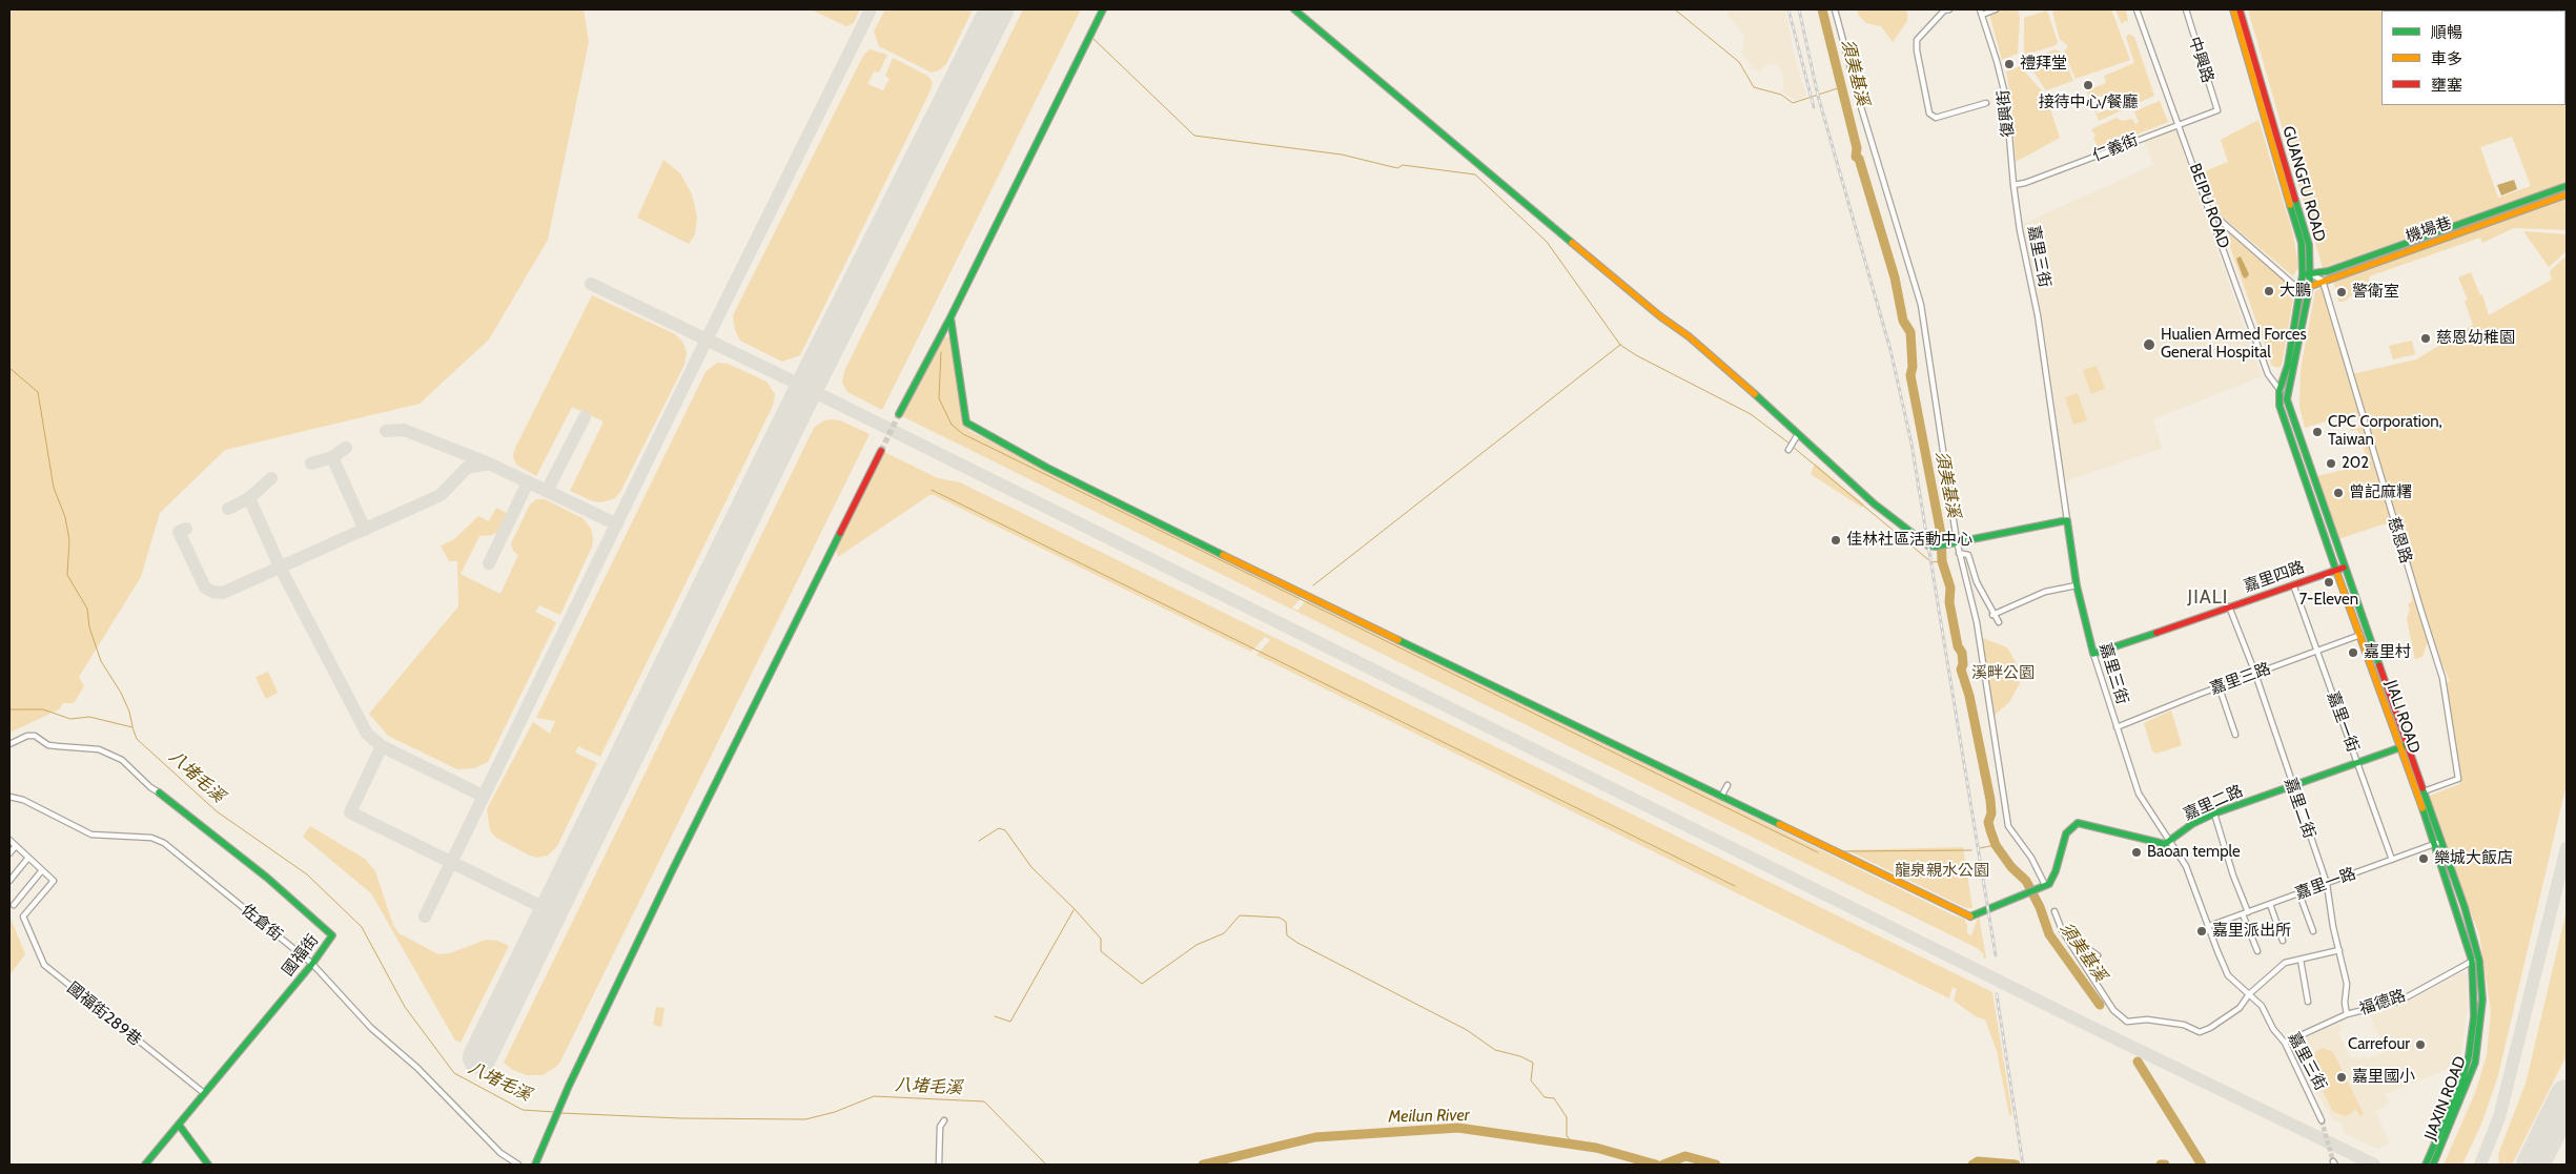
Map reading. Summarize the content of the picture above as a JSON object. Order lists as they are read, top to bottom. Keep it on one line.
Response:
{"streets":{"street":["中興路","復興街","仁義街","GUANGFU ROAD","BEIPU ROAD","機場巷","嘉里三街","慈恩路","嘉里四路","嘉里三路","JIALI ROAD","嘉里一街","嘉里二路","嘉里二街","嘉里一路","佐倉街","國福街","福德路","國福街289巷","JIAXIN ROAD"]},"crossings":[["中興路","仁義街"],["復興街","仁義街"],["復興街","嘉里三街"],["仁義街","BEIPU ROAD"],["仁義街","嘉里三街"],["GUANGFU ROAD","BEIPU ROAD"],["GUANGFU ROAD","機場巷"],["GUANGFU ROAD","JIALI ROAD"],["BEIPU ROAD","JIALI ROAD"],["機場巷","慈恩路"],["嘉里三街","嘉里四路"],["嘉里三街","嘉里三路"],["嘉里三街","嘉里二路"],["嘉里三街","嘉里一路"],["嘉里三街","福德路"],["慈恩路","JIALI ROAD"],["嘉里四路","JIALI ROAD"],["嘉里四路","嘉里一街"],["嘉里四路","嘉里二街"],["嘉里三路","JIALI ROAD"],["嘉里三路","嘉里一街"],["嘉里三路","嘉里二街"],["JIALI ROAD","嘉里二路"],["JIALI ROAD","嘉里一路"],["JIALI ROAD","福德路"],["JIALI ROAD","JIAXIN ROAD"],["嘉里一街","嘉里二路"],["嘉里一街","嘉里一路"],["嘉里二路","嘉里二街"],["嘉里二街","嘉里一路"],["嘉里二街","福德路"],["佐倉街","國福街"],["國福街","國福街289巷"]],"districts":["JIALI"],"water":["須美基溪","八堵毛溪","Meilun River"],"parks":["溪畔公園","龍泉親水公園"],"places":["禮拜堂","接待中心/餐廳","大鵬","警衛室","慈恩幼稚園","Hualien Armed Forces General Hospital","CPC Corporation, Taiwan","202","曾記麻糬","佳林社區活動中心","7-Eleven","嘉里村","Baoan temple","樂城大飯店","嘉里派出所","Carrefour","嘉里國小"],"legend":["順暢","車多","壅塞"]}
